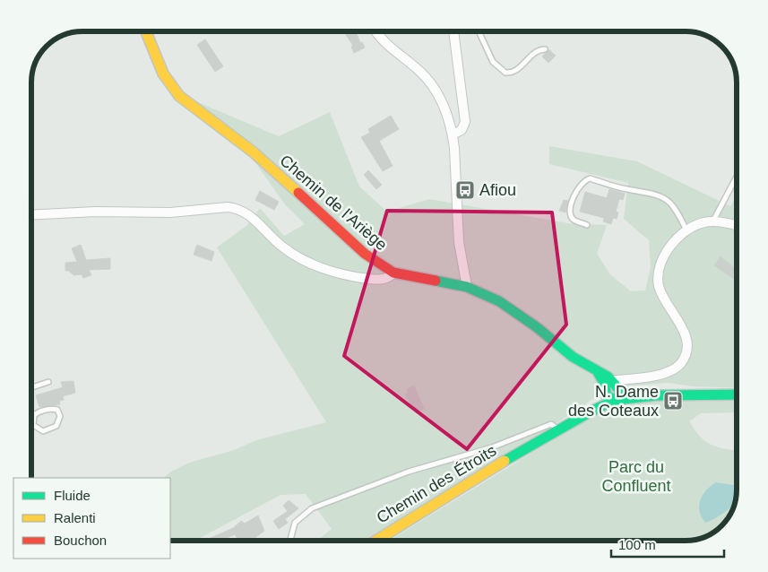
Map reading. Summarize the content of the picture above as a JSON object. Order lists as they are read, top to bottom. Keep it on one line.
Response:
{"streets":{"street":["Chemin de l'Ariège","Chemin des Étroits"]},"crossings":[["Chemin de l'Ariège","Chemin des Étroits"]],"parks":["Parc du Confluent"],"places":{"bus stop":["Afiou","N. Dame des Coteaux"]},"legend":["Fluide","Ralenti","Bouchon"],"scale_bar":"100 m"}
